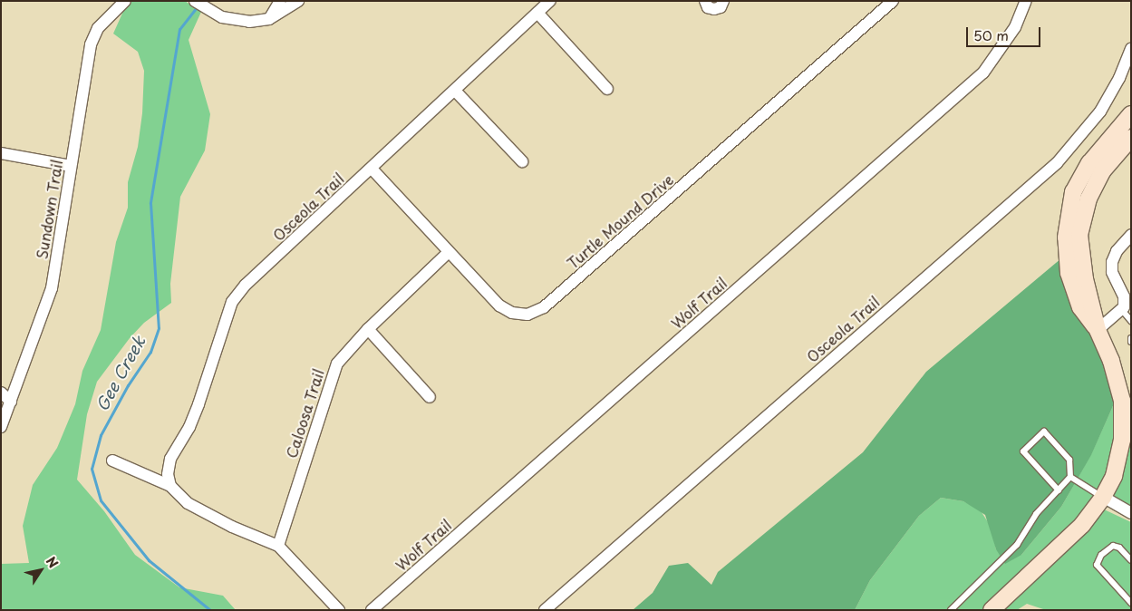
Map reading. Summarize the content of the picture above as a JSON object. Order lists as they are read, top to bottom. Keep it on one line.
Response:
{"streets":{"street":["Osceola Trail","Sundown Trail","Turtle Mound Drive","Wolf Trail","Caloosa Trail"]},"crossings":[["Osceola Trail","Turtle Mound Drive"],["Turtle Mound Drive","Caloosa Trail"]],"water":["Gee Creek"],"scale_bar":"50 m","north":"top right"}
